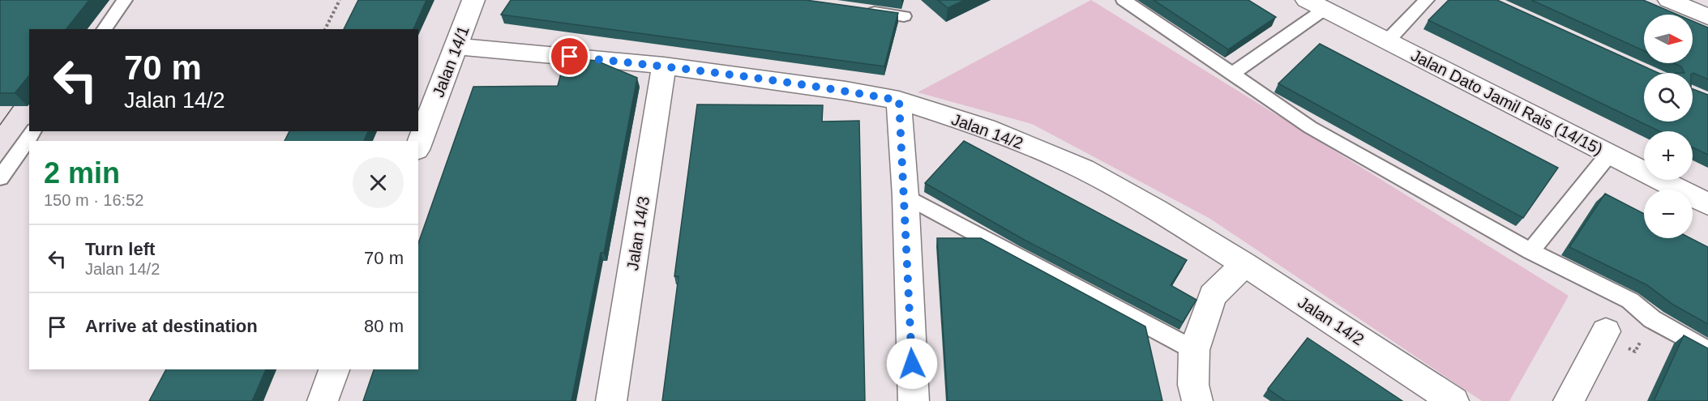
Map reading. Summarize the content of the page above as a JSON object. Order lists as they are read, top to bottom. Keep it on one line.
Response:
{"streets":{"street":["Jalan 14/1","Jalan Dato Jamil Rais (14/15)","Jalan 14/2","Jalan 14/3"]},"crossings":[["Jalan 14/1","Jalan 14/2"],["Jalan 14/2","Jalan 14/3"]],"north":"right","page":{"map_buttons":["+","−"],"turn":["70 m","Jalan 14/2"],"heading":["2 min","150 m · 16:52"],"list":[{"name":"Turn left","note":"Jalan 14/2","value":"70 m"},{"name":"Arrive at destination","value":"80 m"}]}}
